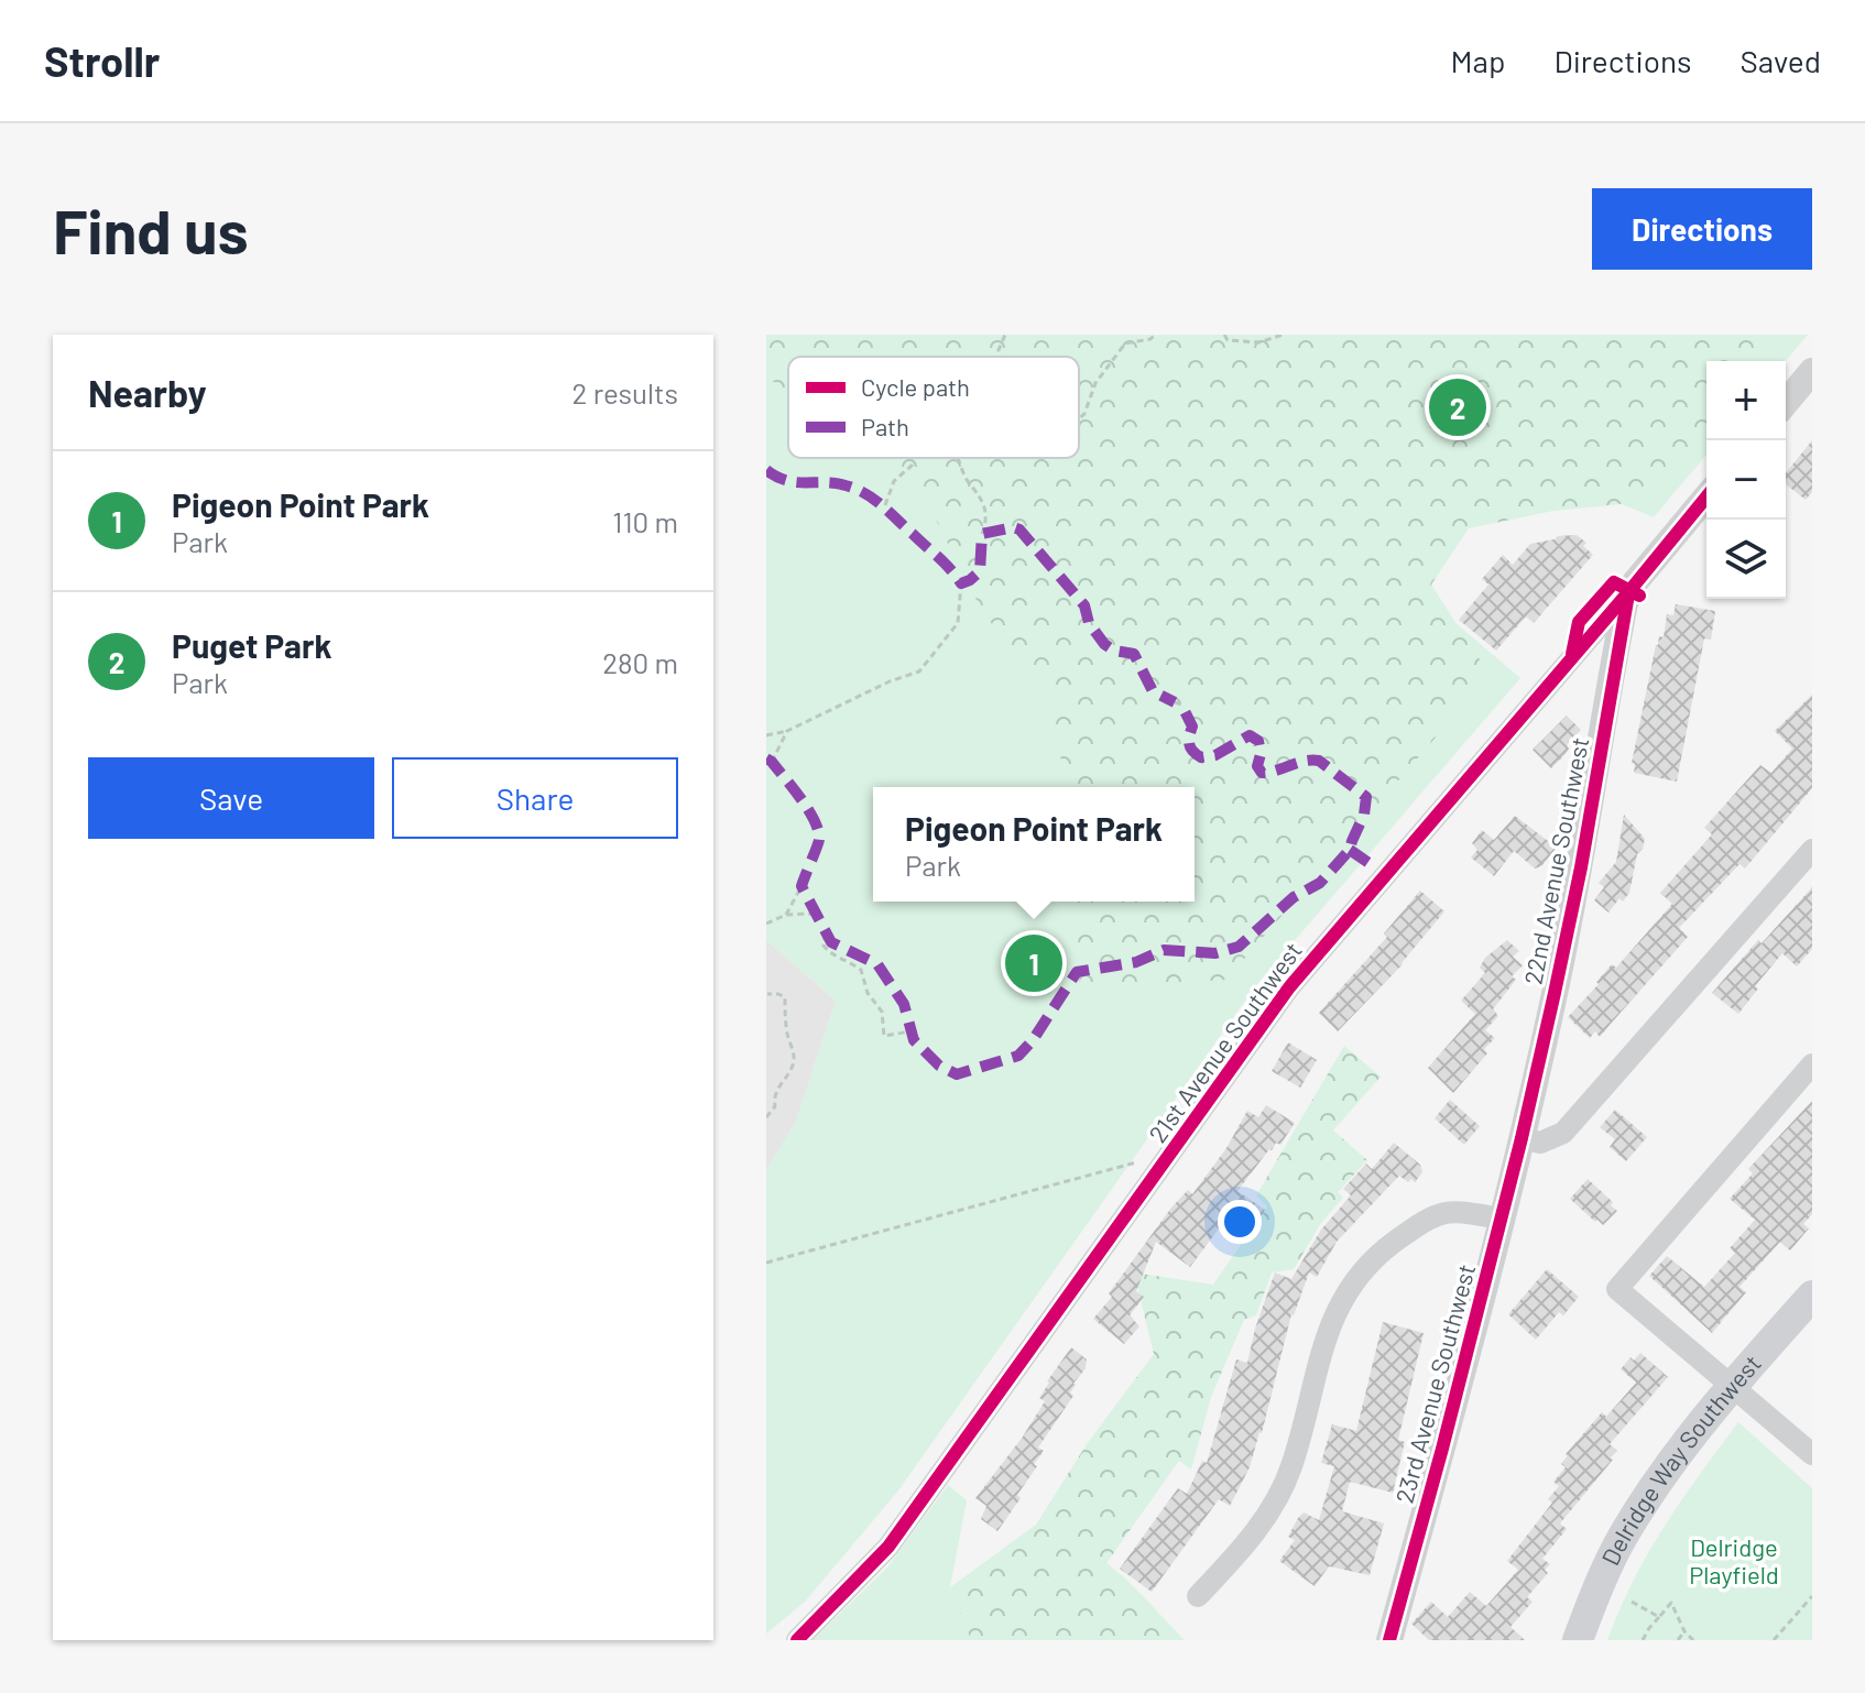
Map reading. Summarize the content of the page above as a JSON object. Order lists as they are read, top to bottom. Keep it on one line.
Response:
{"streets":{"main road":["Delridge Way Southwest"],"street":["22nd Avenue Southwest","21st Avenue Southwest","23rd Avenue Southwest"]},"crossings":[["22nd Avenue Southwest","21st Avenue Southwest"],["22nd Avenue Southwest","23rd Avenue Southwest"]],"parks":["Delridge Playfield"],"legend":["Cycle path","Path"],"page":{"header":"Strollr","nav":["Map","Directions","Saved"],"buttons":["Directions",["Save","Share"]],"title":"Find us","heading":["Nearby","2 results"],"map_buttons":["+","−"],"pins":["2","1"],"list":[{"mark":"1","name":"Pigeon Point Park","note":"Park","value":"110 m"},{"mark":"2","name":"Puget Park","note":"Park","value":"280 m"}],"popup":["Pigeon Point Park","Park"]}}
